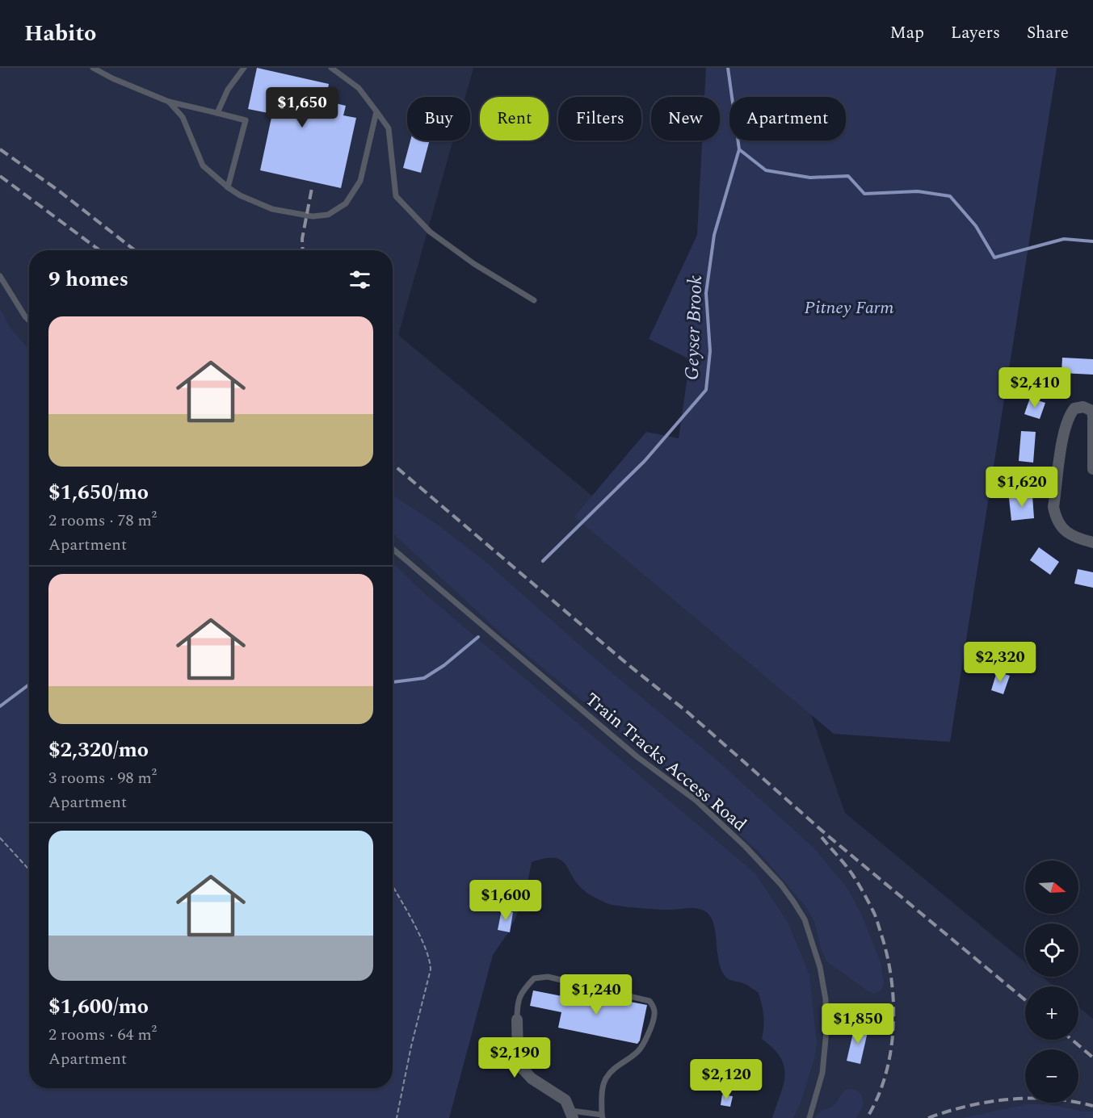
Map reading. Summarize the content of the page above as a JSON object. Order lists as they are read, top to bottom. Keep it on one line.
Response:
{"streets":{"lane":["Train Tracks Access Road"]},"water":["Geyser Brook"],"parks":["Pitney Farm"],"north":"right","page":{"header":"Habito","nav":["Map","Layers","Share"],"price":["$1,650","$2,410","$1,620","$2,320","$1,600","$1,240","$1,850","$2,190","$2,120"],"chip":["Buy","Rent","Filters","New","Apartment"],"heading":"9 homes","list":[{"name":"$1,650/mo","note":"2 rooms · 78 m² · Apartment"},{"name":"$2,320/mo","note":"3 rooms · 98 m² · Apartment"},{"name":"$1,600/mo","note":"2 rooms · 64 m² · Apartment"}],"map_buttons":["+","−"]}}
